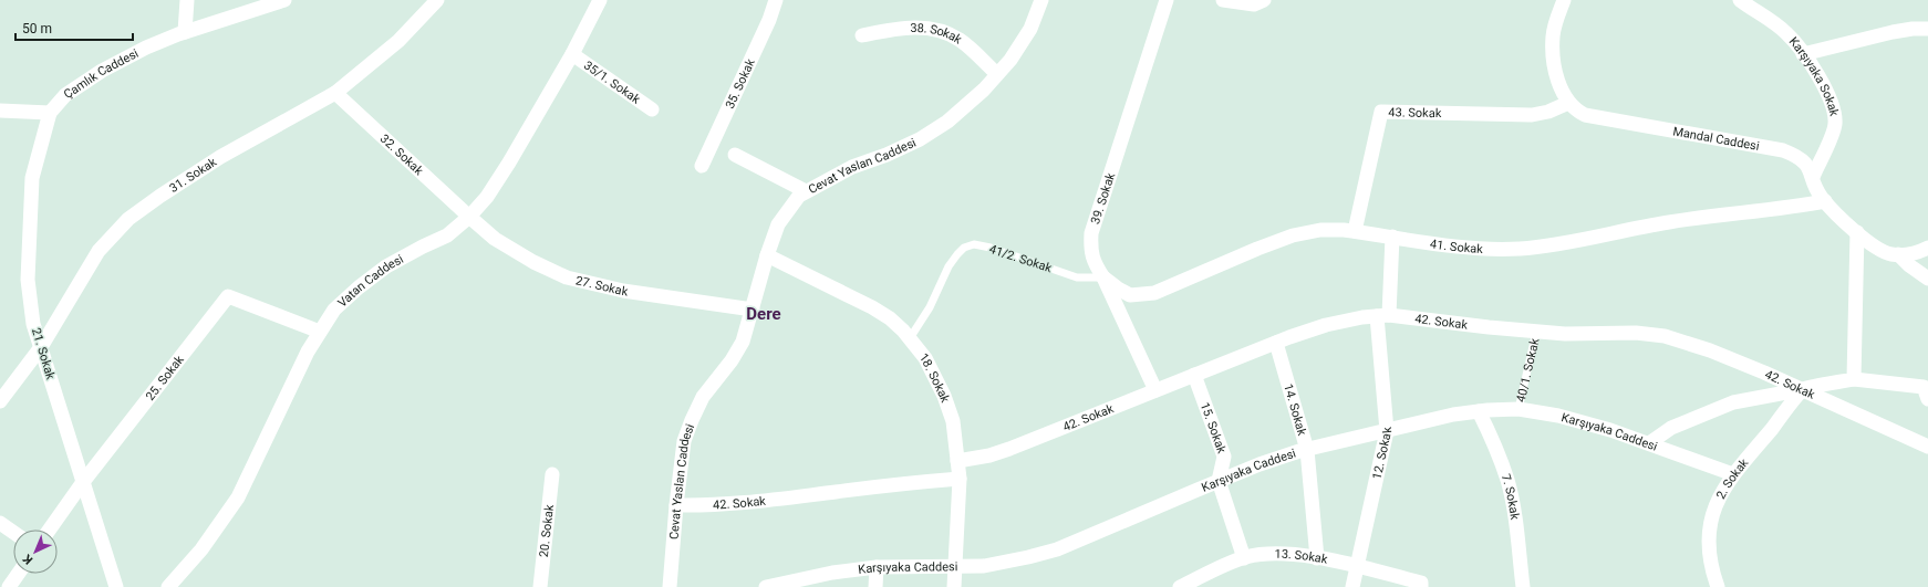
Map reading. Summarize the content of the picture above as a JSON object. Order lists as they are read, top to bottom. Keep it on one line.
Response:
{"streets":{"street":["38. Sokak","Çamlık Caddesi","Karşıyaka Sokak","35/1. Sokak","35. Sokak","43. Sokak","Mandal Caddesi","32. Sokak","Cevat Yaslan Caddesi","31. Sokak","39. Sokak","41. Sokak","Vatan Caddesi","27. Sokak","42. Sokak","21. Sokak","25. Sokak","18. Sokak","14. Sokak","15. Sokak","Karşıyaka Caddesi","12. Sokak","2. Sokak","7. Sokak","20. Sokak","13. Sokak"],"lane":["41/2. Sokak","40/1. Sokak"]},"crossings":[["38. Sokak","Cevat Yaslan Caddesi"],["Çamlık Caddesi","21. Sokak"],["Karşıyaka Sokak","Mandal Caddesi"],["35/1. Sokak","Vatan Caddesi"],["43. Sokak","Mandal Caddesi"],["43. Sokak","41. Sokak"],["Mandal Caddesi","41. Sokak"],["32. Sokak","31. Sokak"],["32. Sokak","Vatan Caddesi"],["32. Sokak","27. Sokak"],["Cevat Yaslan Caddesi","27. Sokak"],["Cevat Yaslan Caddesi","42. Sokak"],["Cevat Yaslan Caddesi","18. Sokak"],["31. Sokak","21. Sokak"],["39. Sokak","41. Sokak"],["39. Sokak","41/2. Sokak"],["39. Sokak","42. Sokak"],["41. Sokak","41/2. Sokak"],["41. Sokak","12. Sokak"],["41/2. Sokak","18. Sokak"],["Vatan Caddesi","27. Sokak"],["Vatan Caddesi","25. Sokak"],["42. Sokak","40/1. Sokak"],["42. Sokak","18. Sokak"],["42. Sokak","14. Sokak"],["42. Sokak","15. Sokak"],["42. Sokak","12. Sokak"],["42. Sokak","2. Sokak"],["21. Sokak","25. Sokak"],["40/1. Sokak","Karşıyaka Caddesi"],["18. Sokak","Karşıyaka Caddesi"],["14. Sokak","Karşıyaka Caddesi"],["14. Sokak","13. Sokak"],["15. Sokak","Karşıyaka Caddesi"],["Karşıyaka Caddesi","12. Sokak"],["Karşıyaka Caddesi","2. Sokak"],["Karşıyaka Caddesi","7. Sokak"],["12. Sokak","13. Sokak"]],"districts":["Dere"],"scale_bar":"50 m","north":"bottom left"}
